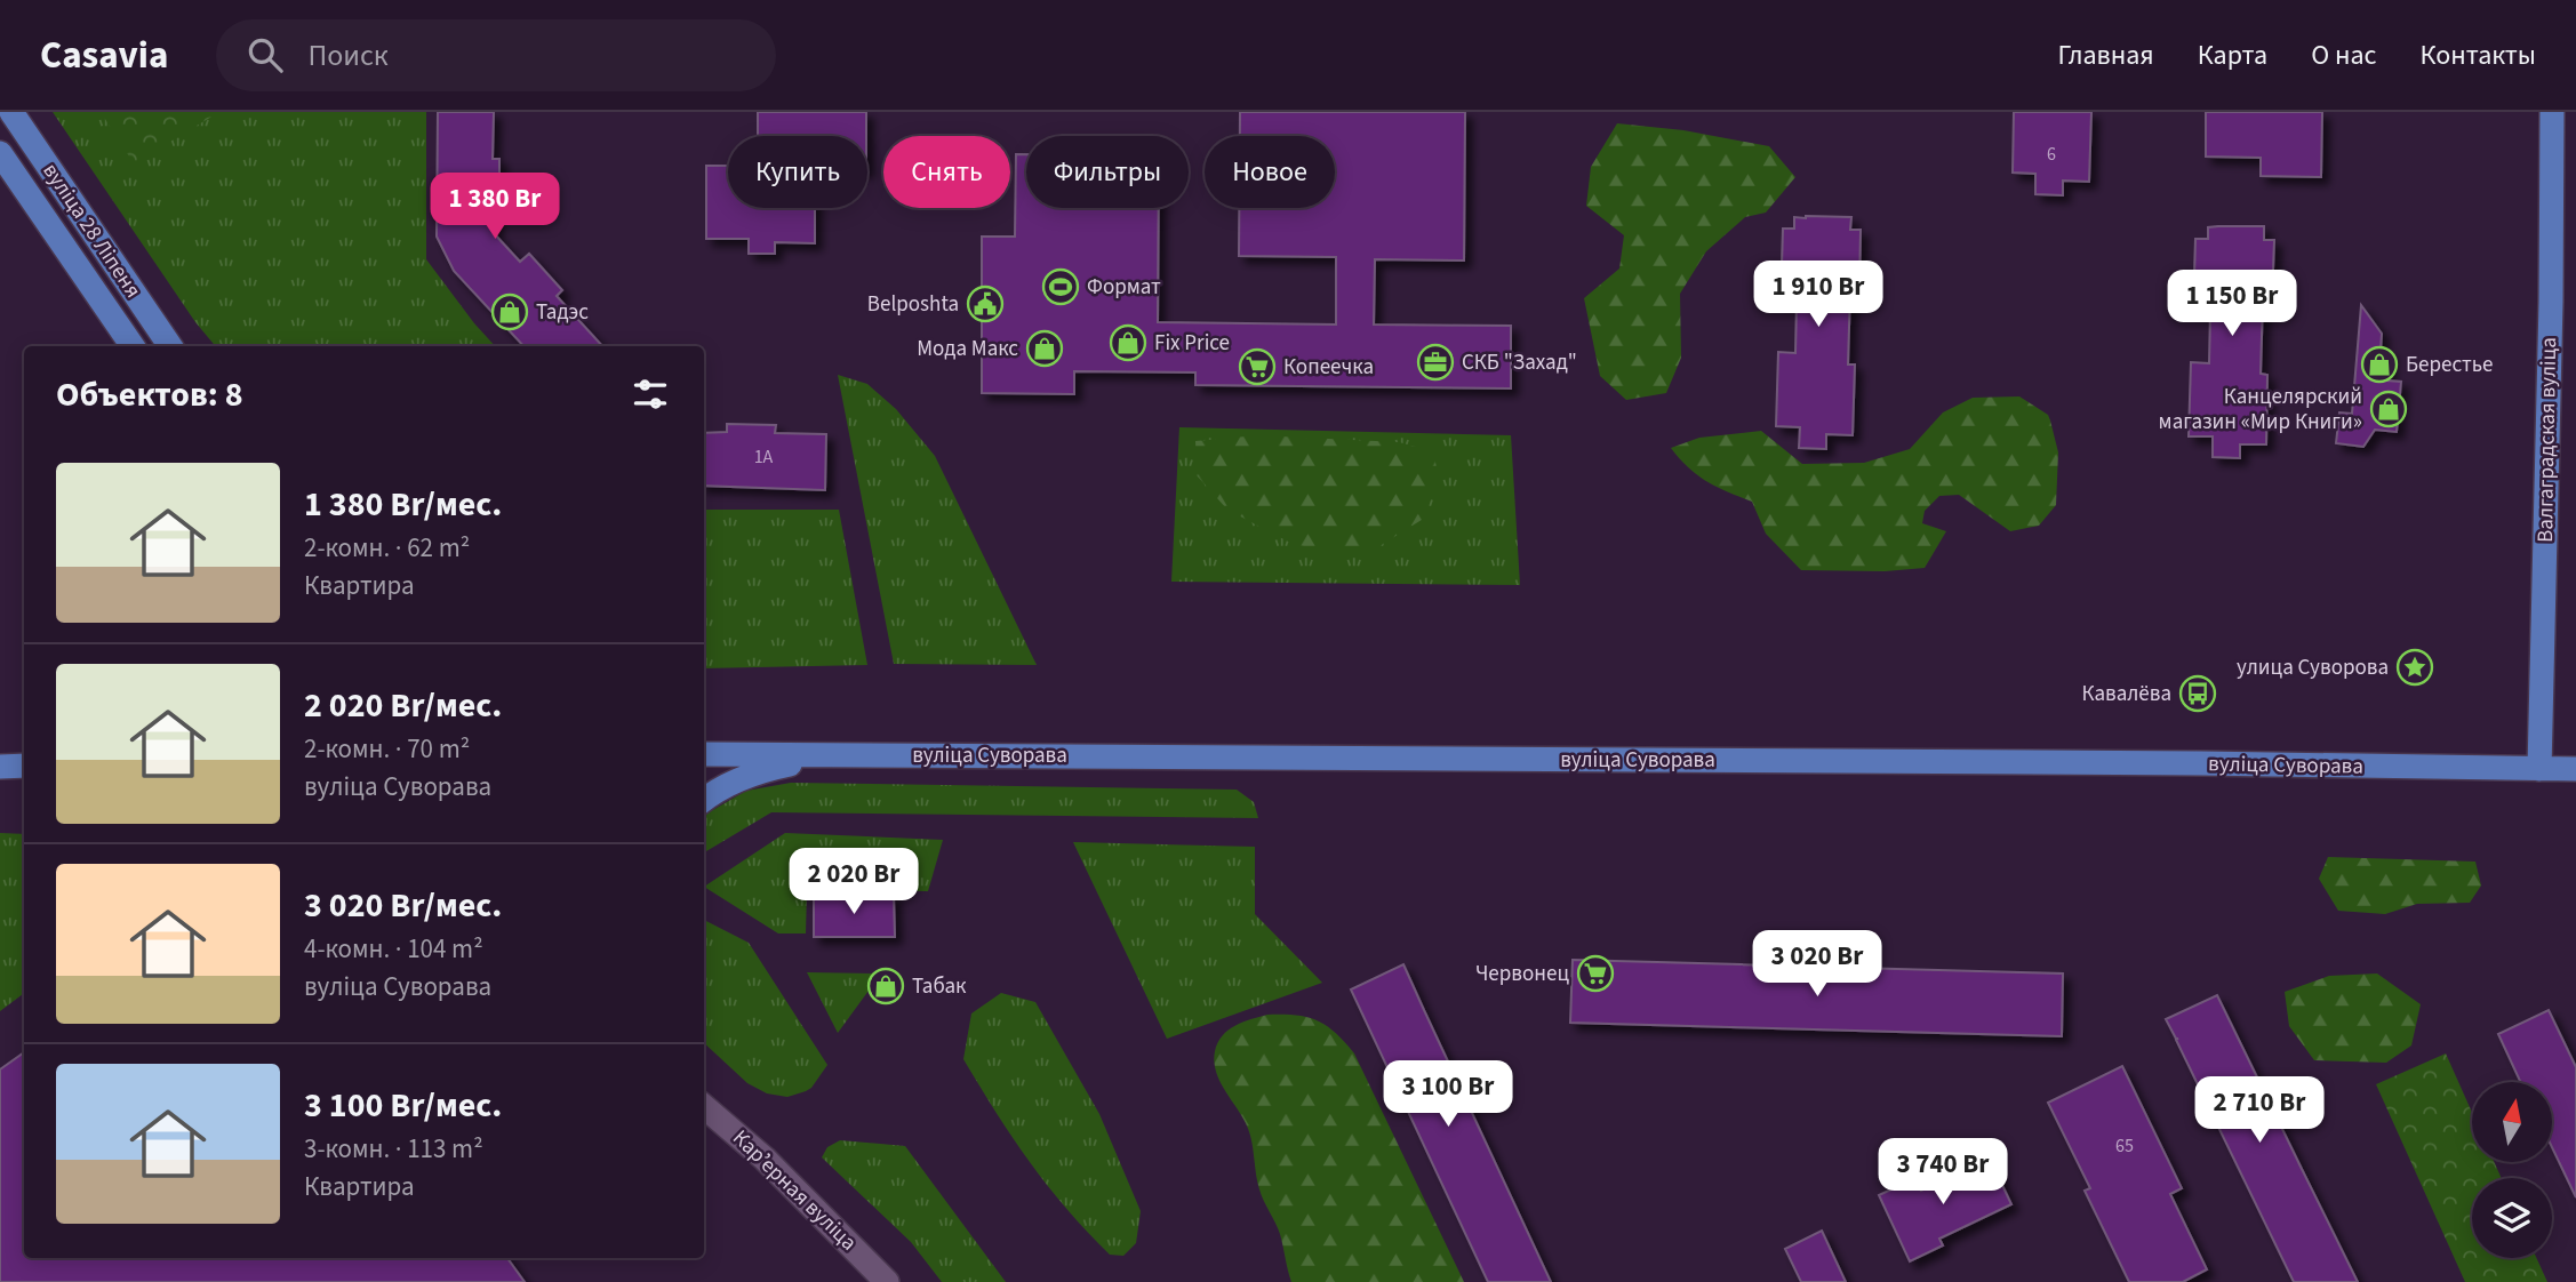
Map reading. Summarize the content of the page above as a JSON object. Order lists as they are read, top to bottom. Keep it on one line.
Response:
{"streets":{"main road":["вуліца 28 Ліпеня","Валгаградская вуліца","вуліца Суворава"],"street":["Карʼерная вуліца"]},"crossings":[["Валгаградская вуліца","вуліца Суворава"]],"places":{"sports":["Формат"],"public building":["Belposhta"],"shop":["Тадэс","Fix Price","Мода Макс","Берестье","Канцелярский магазин «Мир Книги»","Табак"],"office":["СКБ \"Захад\""],"supermarket":["Копеечка","Червонец"],"place":["улица Суворова"],"bus stop":["Кавалёва"]},"house_numbers":["6","1А","65"],"north":"top","page":{"header":"Casavia","search":"Поиск","nav":["Главная","Карта","О нас","Контакты"],"chip":["Купить","Снять","Фильтры","Новое"],"price":["1 380 Br","1 910 Br","1 150 Br","2 020 Br","3 020 Br","3 100 Br","2 710 Br","3 740 Br"],"heading":"Объектов: 8","list":[{"name":"1 380 Br/мес.","note":"2-комн. · 62 m² · Квартира"},{"name":"2 020 Br/мес.","note":"2-комн. · 70 m² · вуліца Суворава"},{"name":"3 020 Br/мес.","note":"4-комн. · 104 m² · вуліца Суворава"},{"name":"3 100 Br/мес.","note":"3-комн. · 113 m² · Квартира"}]}}
